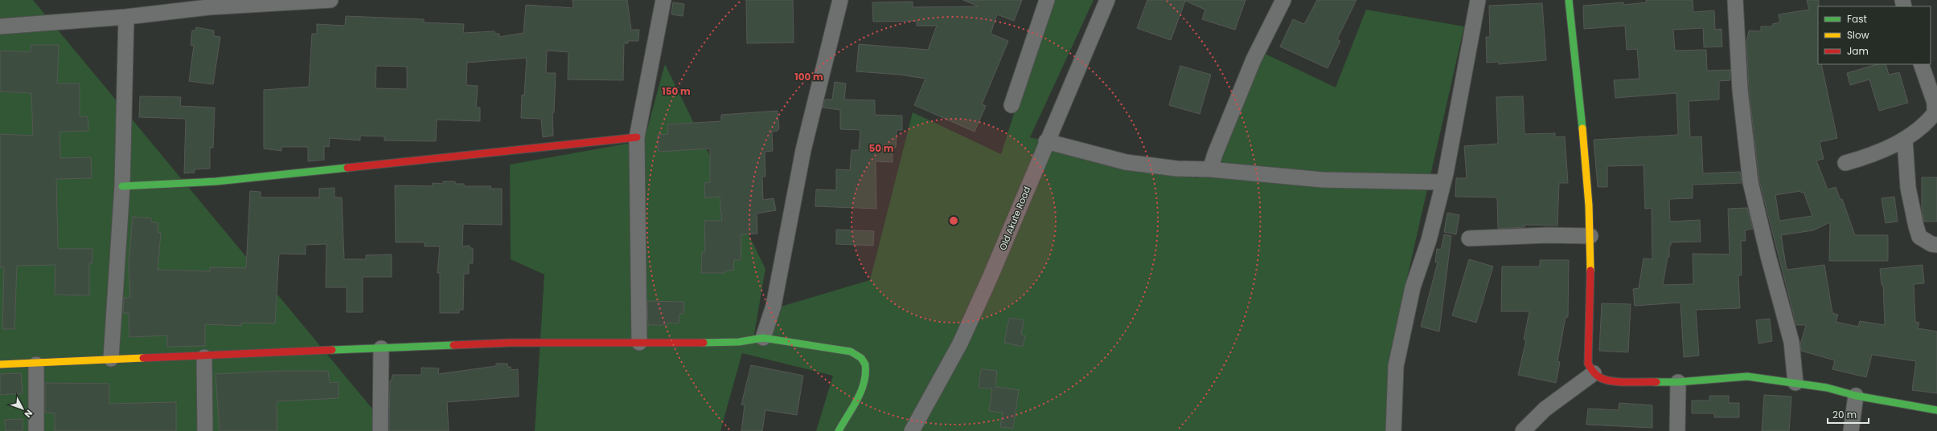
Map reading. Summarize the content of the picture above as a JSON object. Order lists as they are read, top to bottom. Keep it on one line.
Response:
{"streets":{"street":["Old Akute Road"]},"legend":["Fast","Slow","Jam"],"scale_bar":"20 m","north":"bottom right","rings":["100 m","150 m","50 m"]}
